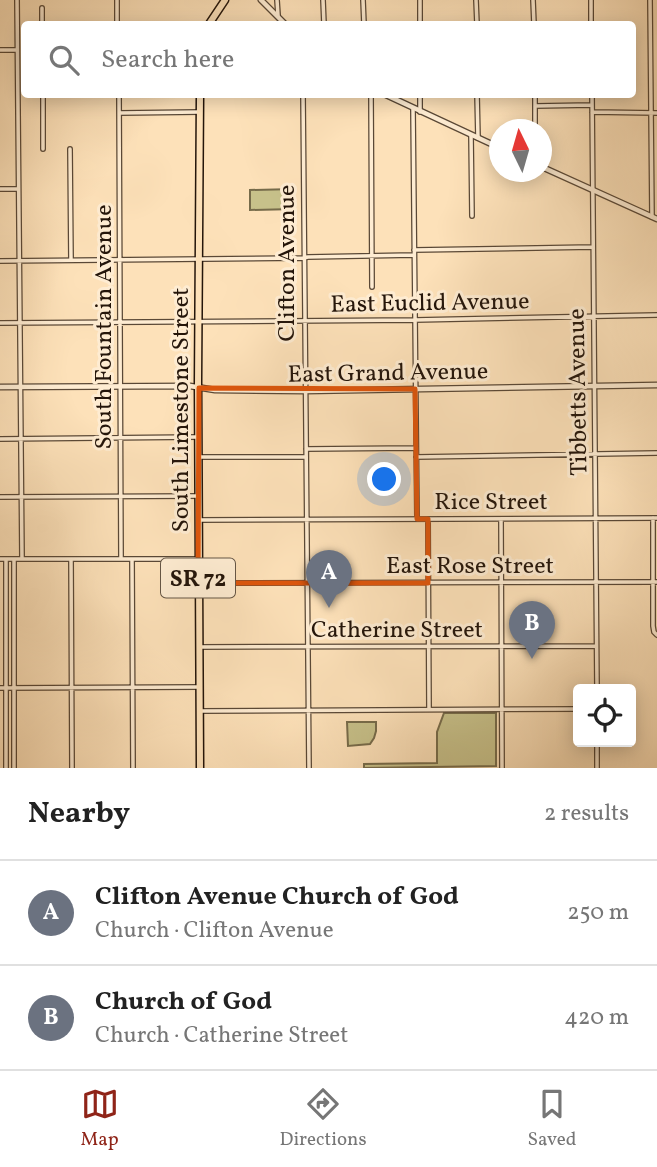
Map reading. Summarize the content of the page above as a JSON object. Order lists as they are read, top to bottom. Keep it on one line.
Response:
{"streets":{"main road":["South Limestone Street","SR 72"],"street":["Clifton Avenue","East Euclid Avenue","South Fountain Avenue","East Grand Avenue","Tibbetts Avenue","Rice Street","East Rose Street","Catherine Street"]},"crossings":[["Clifton Avenue","East Euclid Avenue"],["Clifton Avenue","East Grand Avenue"],["Clifton Avenue","Rice Street"],["Clifton Avenue","East Rose Street"],["Clifton Avenue","Catherine Street"],["East Euclid Avenue","South Fountain Avenue"],["East Euclid Avenue","Tibbetts Avenue"],["East Euclid Avenue","South Limestone Street"],["South Fountain Avenue","East Grand Avenue"],["East Grand Avenue","Tibbetts Avenue"],["East Grand Avenue","South Limestone Street"],["Tibbetts Avenue","Rice Street"],["Tibbetts Avenue","East Rose Street"],["Tibbetts Avenue","Catherine Street"],["South Limestone Street","Rice Street"],["South Limestone Street","East Rose Street"],["South Limestone Street","Catherine Street"]],"north":"top","page":{"search":"Search here","pins":["A","B"],"heading":["Nearby","2 results"],"list":[{"mark":"A","name":"Clifton Avenue Church of God","note":"Church · Clifton Avenue","value":"250 m"},{"mark":"B","name":"Church of God","note":"Church · Catherine Street","value":"420 m"}],"nav":["Map","Directions","Saved"]}}
